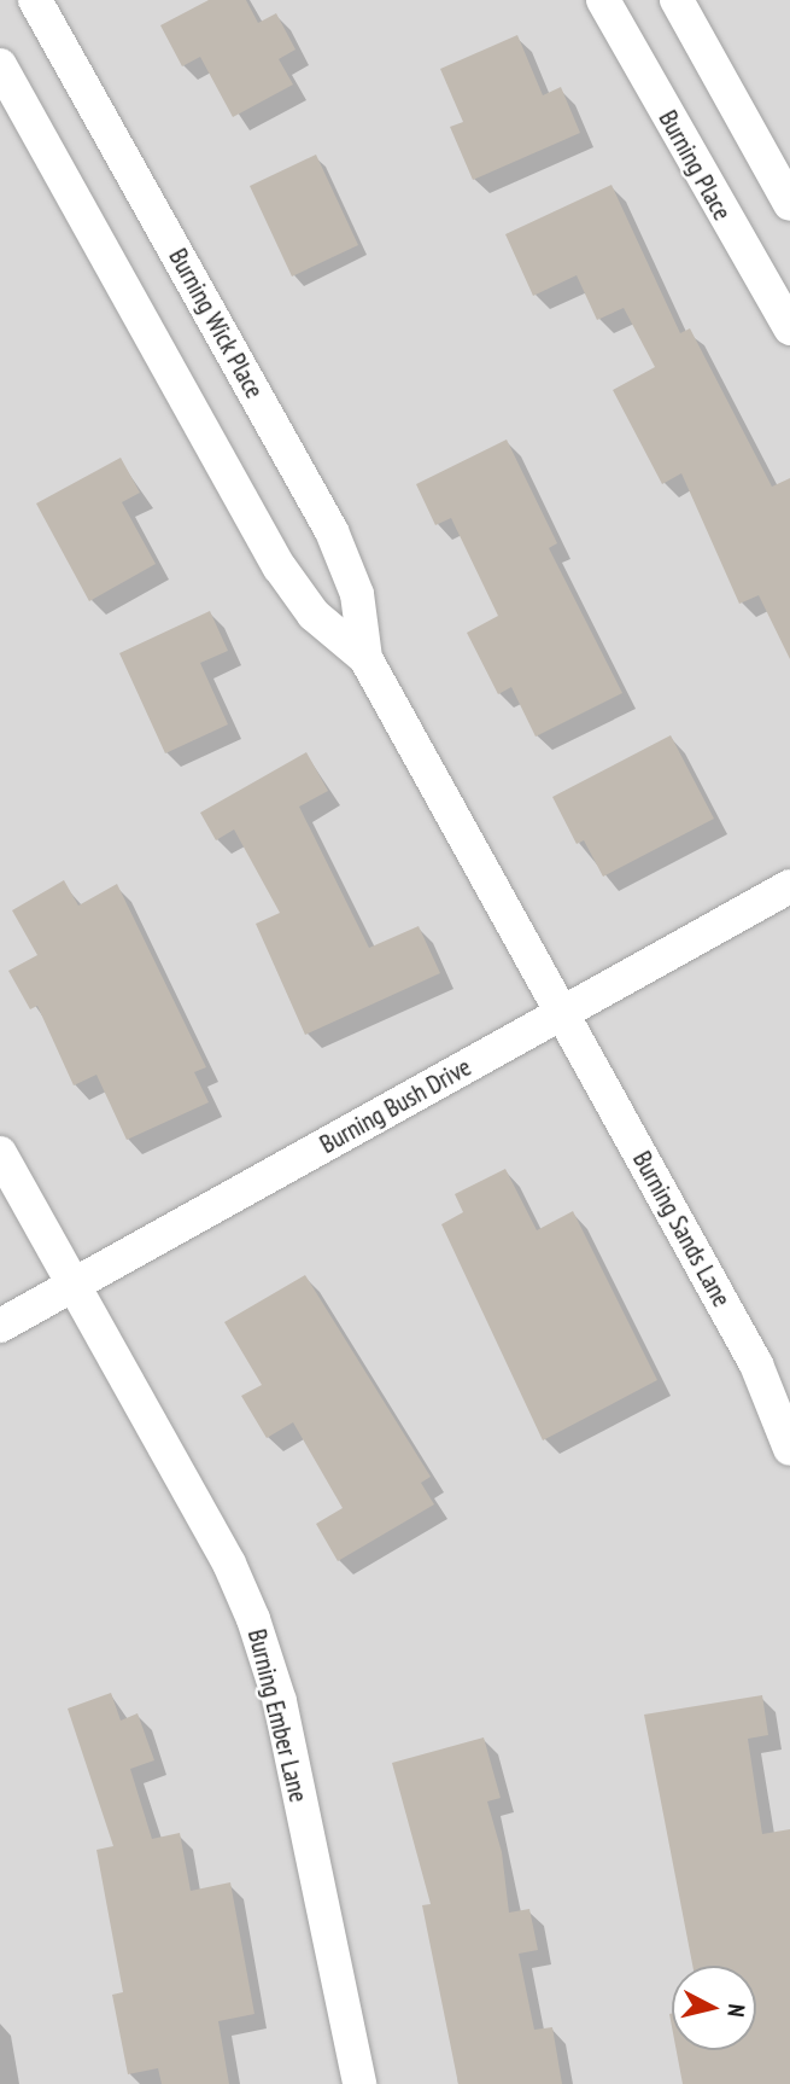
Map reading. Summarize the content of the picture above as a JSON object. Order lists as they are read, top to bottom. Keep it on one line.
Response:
{"streets":{"street":["Burning Place","Burning Wick Place","Burning Bush Drive","Burning Sands Lane","Burning Ember Lane"]},"crossings":[["Burning Wick Place","Burning Bush Drive"],["Burning Wick Place","Burning Sands Lane"],["Burning Bush Drive","Burning Sands Lane"],["Burning Bush Drive","Burning Ember Lane"]],"north":"right"}
